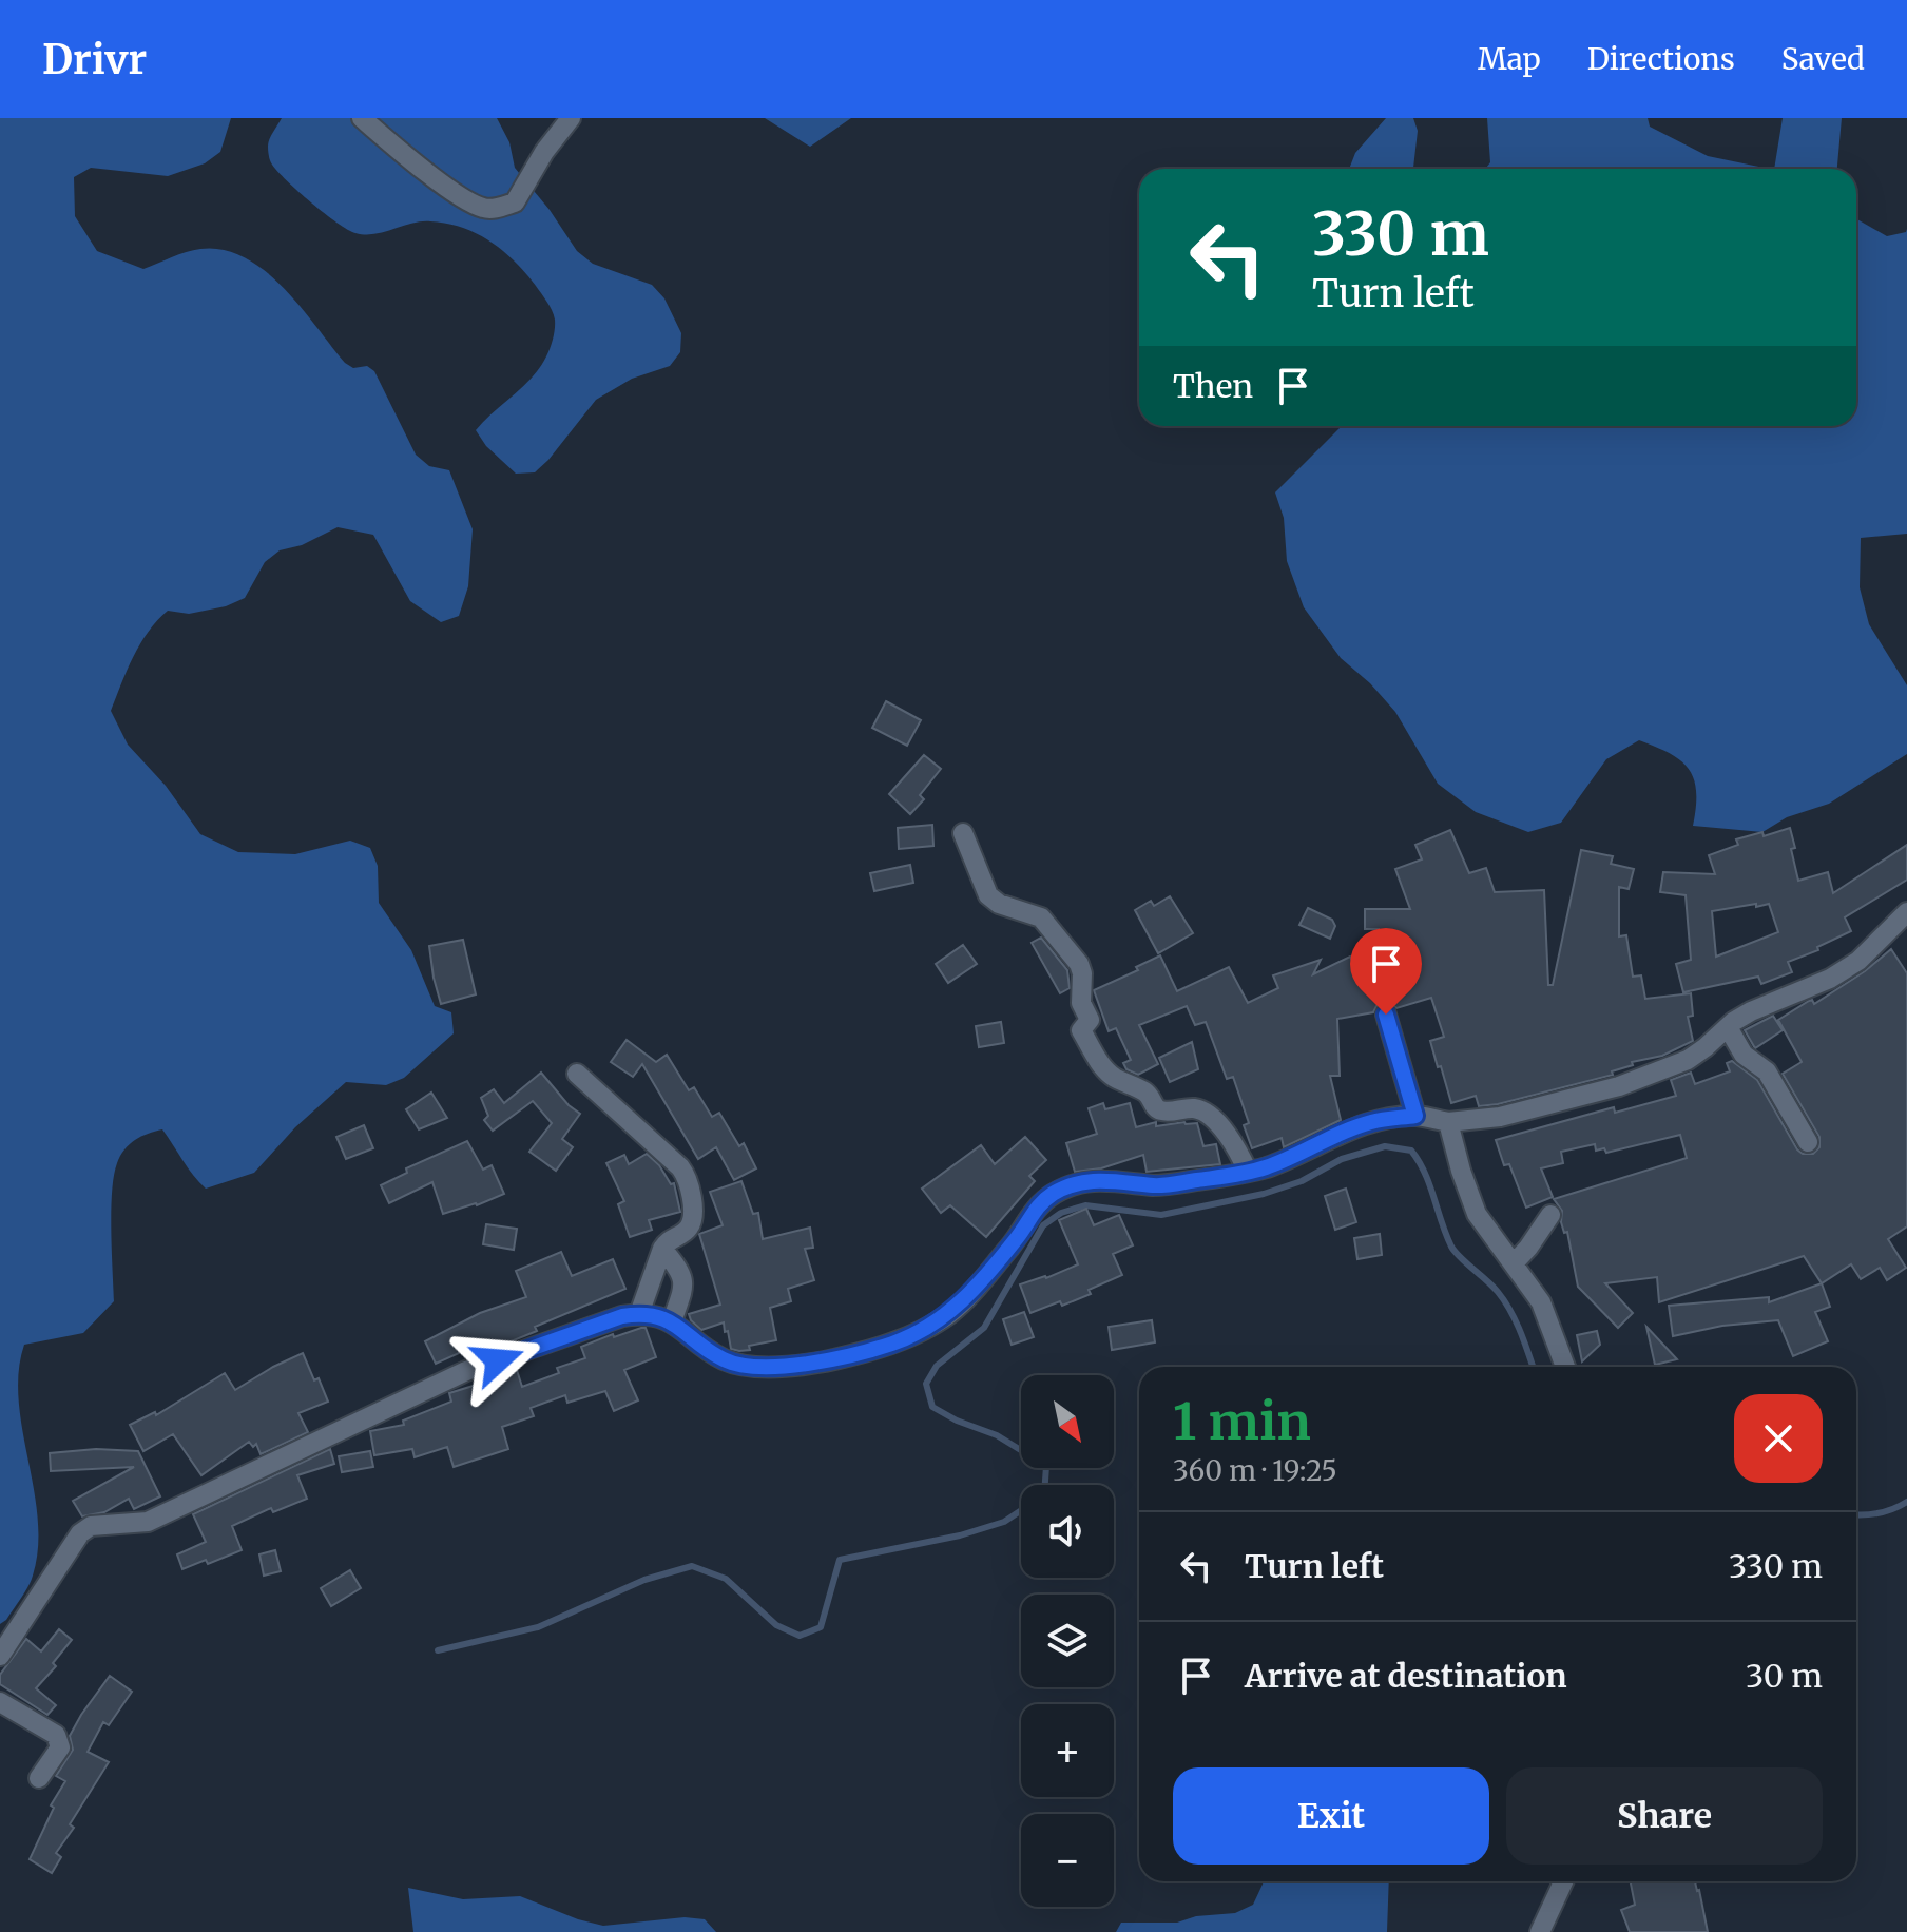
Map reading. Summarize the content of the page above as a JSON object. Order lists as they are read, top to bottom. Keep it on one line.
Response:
{"north":"bottom right","page":{"header":"Drivr","nav":["Map","Directions","Saved"],"turn":["330 m","Turn left"],"then":"Then","heading":["1 min","360 m · 19:25"],"map_buttons":["+","−"],"list":[{"name":"Turn left","value":"330 m"},{"name":"Arrive at destination","value":"30 m"}],"buttons":["Exit","Share"]}}
